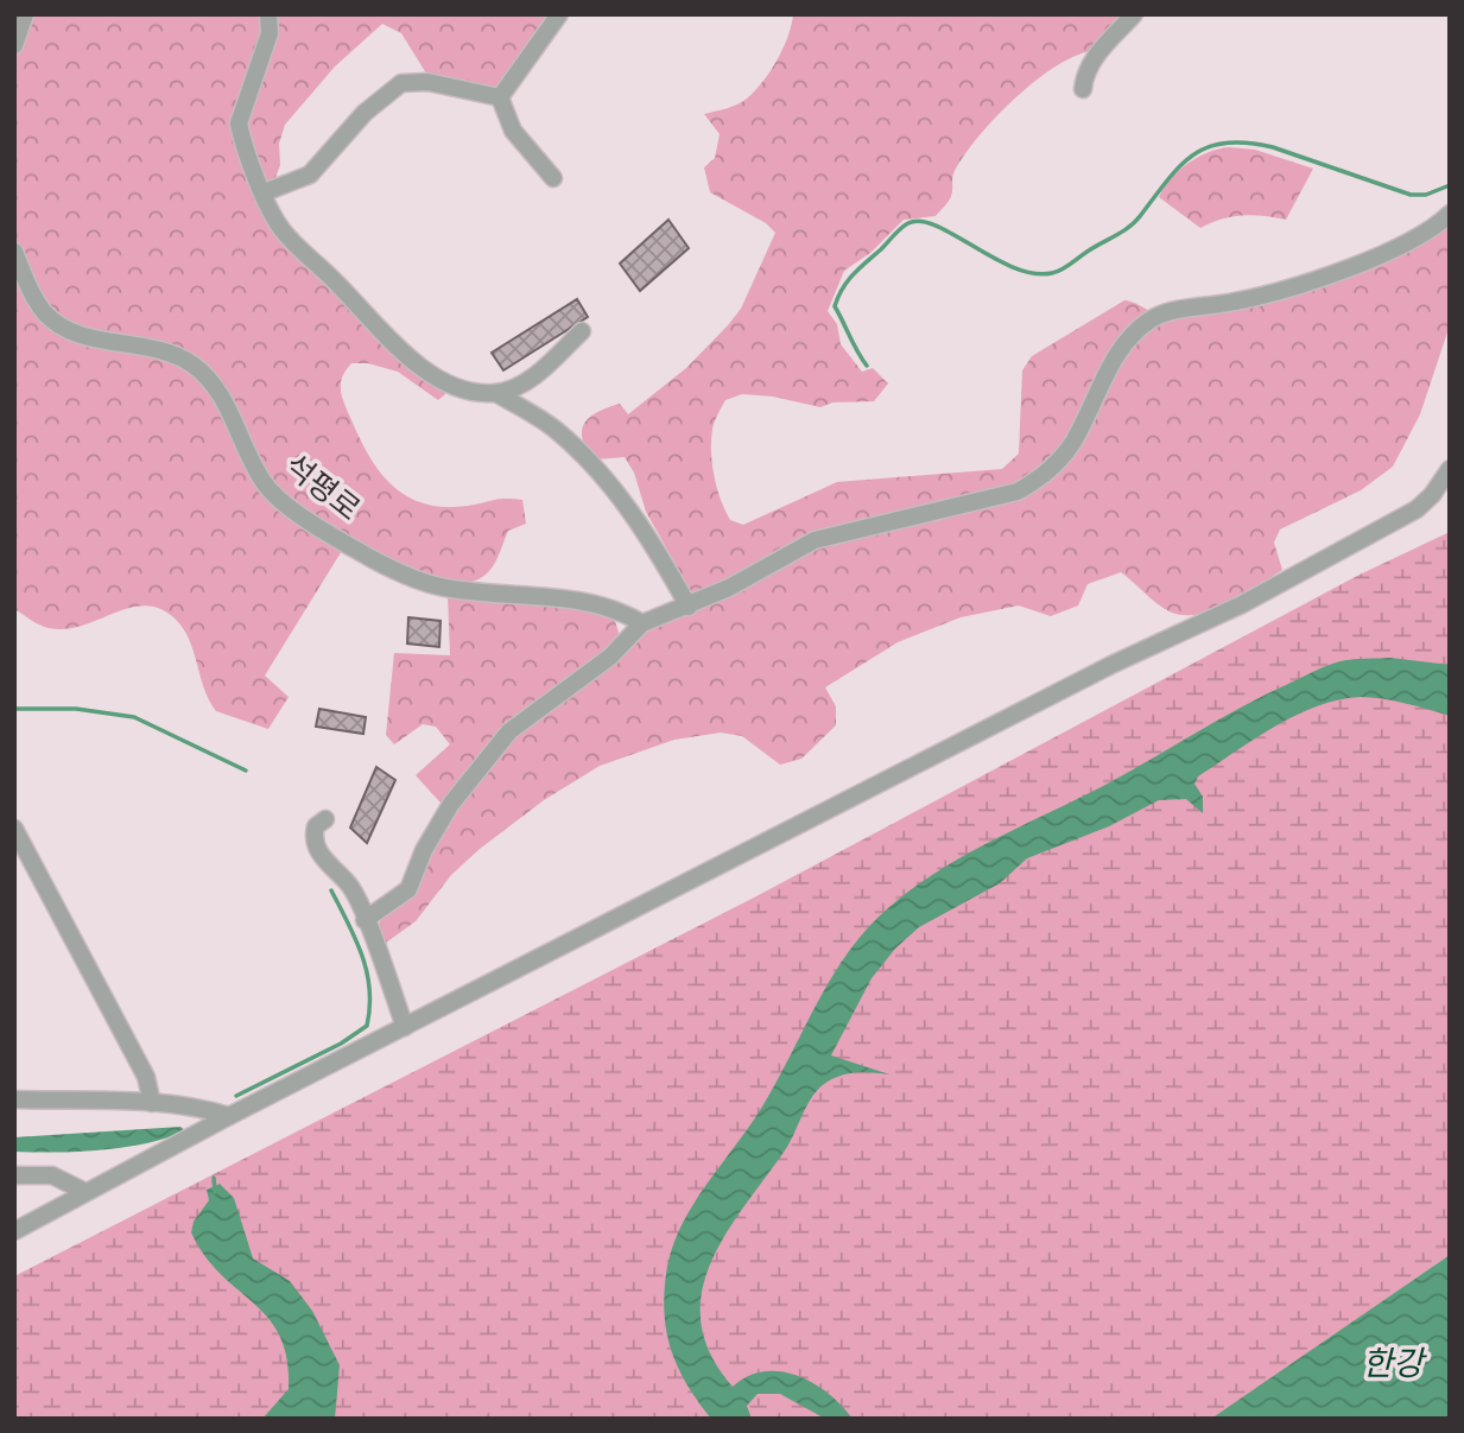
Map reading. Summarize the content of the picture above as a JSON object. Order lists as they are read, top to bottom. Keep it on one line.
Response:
{"streets":{"street":["석평로"]},"water":["한강"]}
